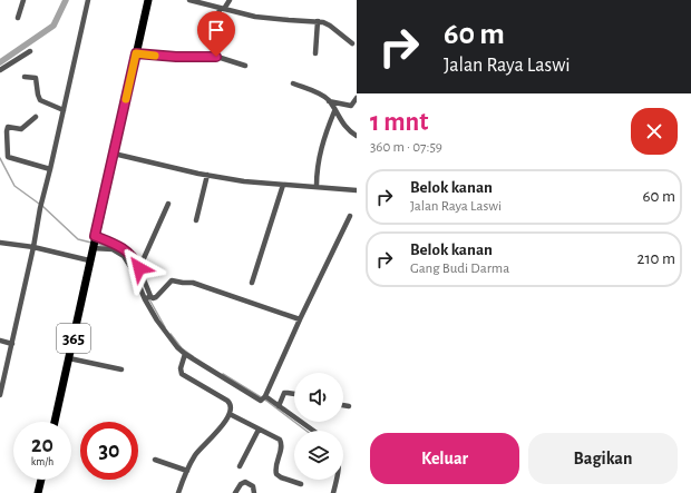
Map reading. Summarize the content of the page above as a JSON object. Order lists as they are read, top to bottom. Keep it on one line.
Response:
{"streets":{"main road":["365"]},"page":{"turn":["60 m","Jalan Raya Laswi"],"heading":["1 mnt","360 m · 07:59"],"list":[{"name":"Belok kanan","note":"Jalan Raya Laswi","value":"60 m"},{"name":"Belok kanan","note":"Gang Budi Darma","value":"210 m"}],"speed":"20 km/h","limit":"30","buttons":["Keluar","Bagikan"]}}
